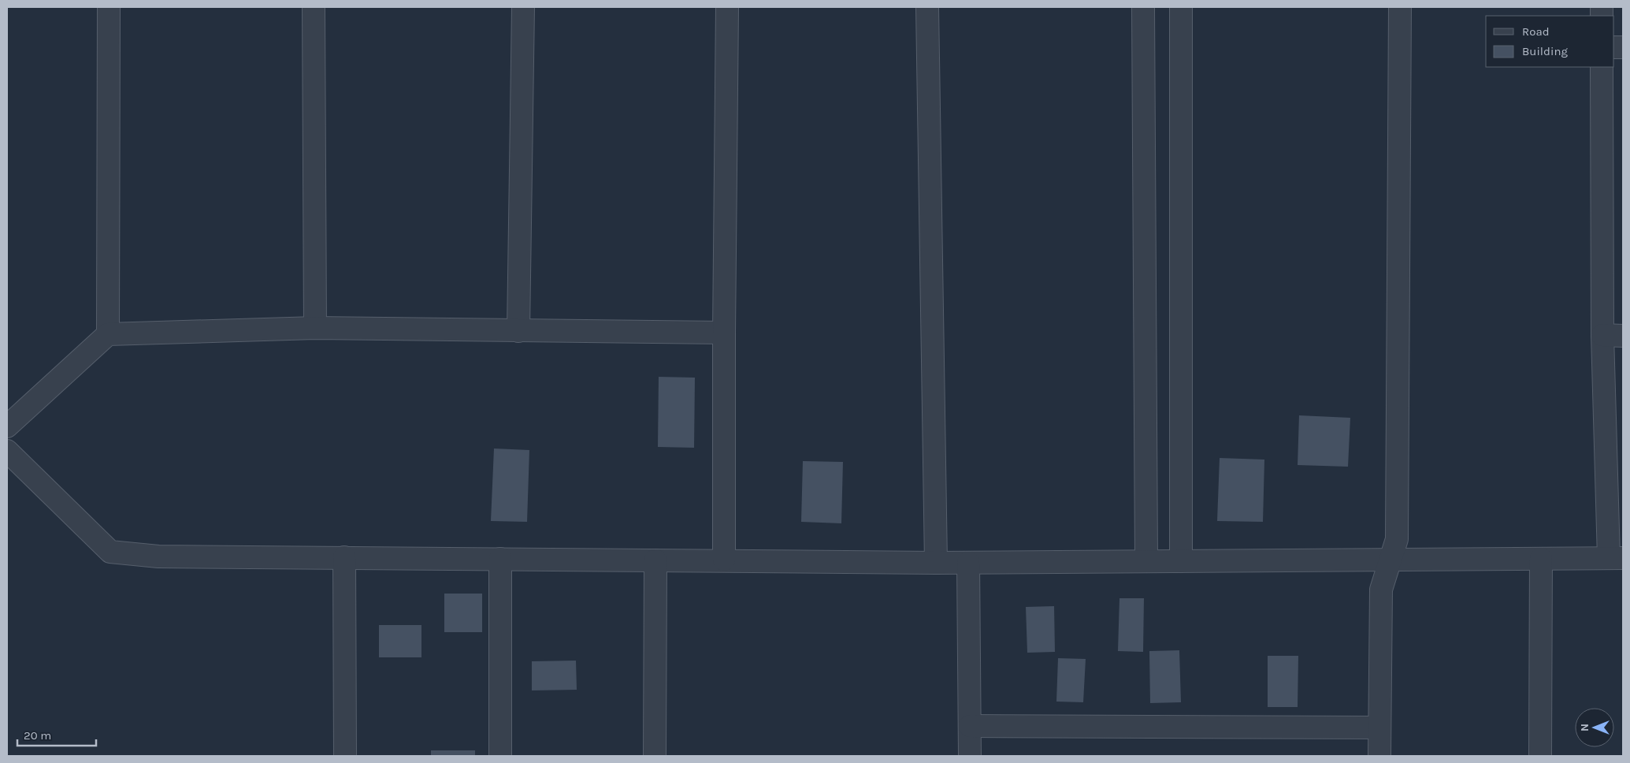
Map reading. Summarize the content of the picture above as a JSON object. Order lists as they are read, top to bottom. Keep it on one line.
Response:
{"legend":["Road","Building"],"scale_bar":"20 m","north":"left"}
